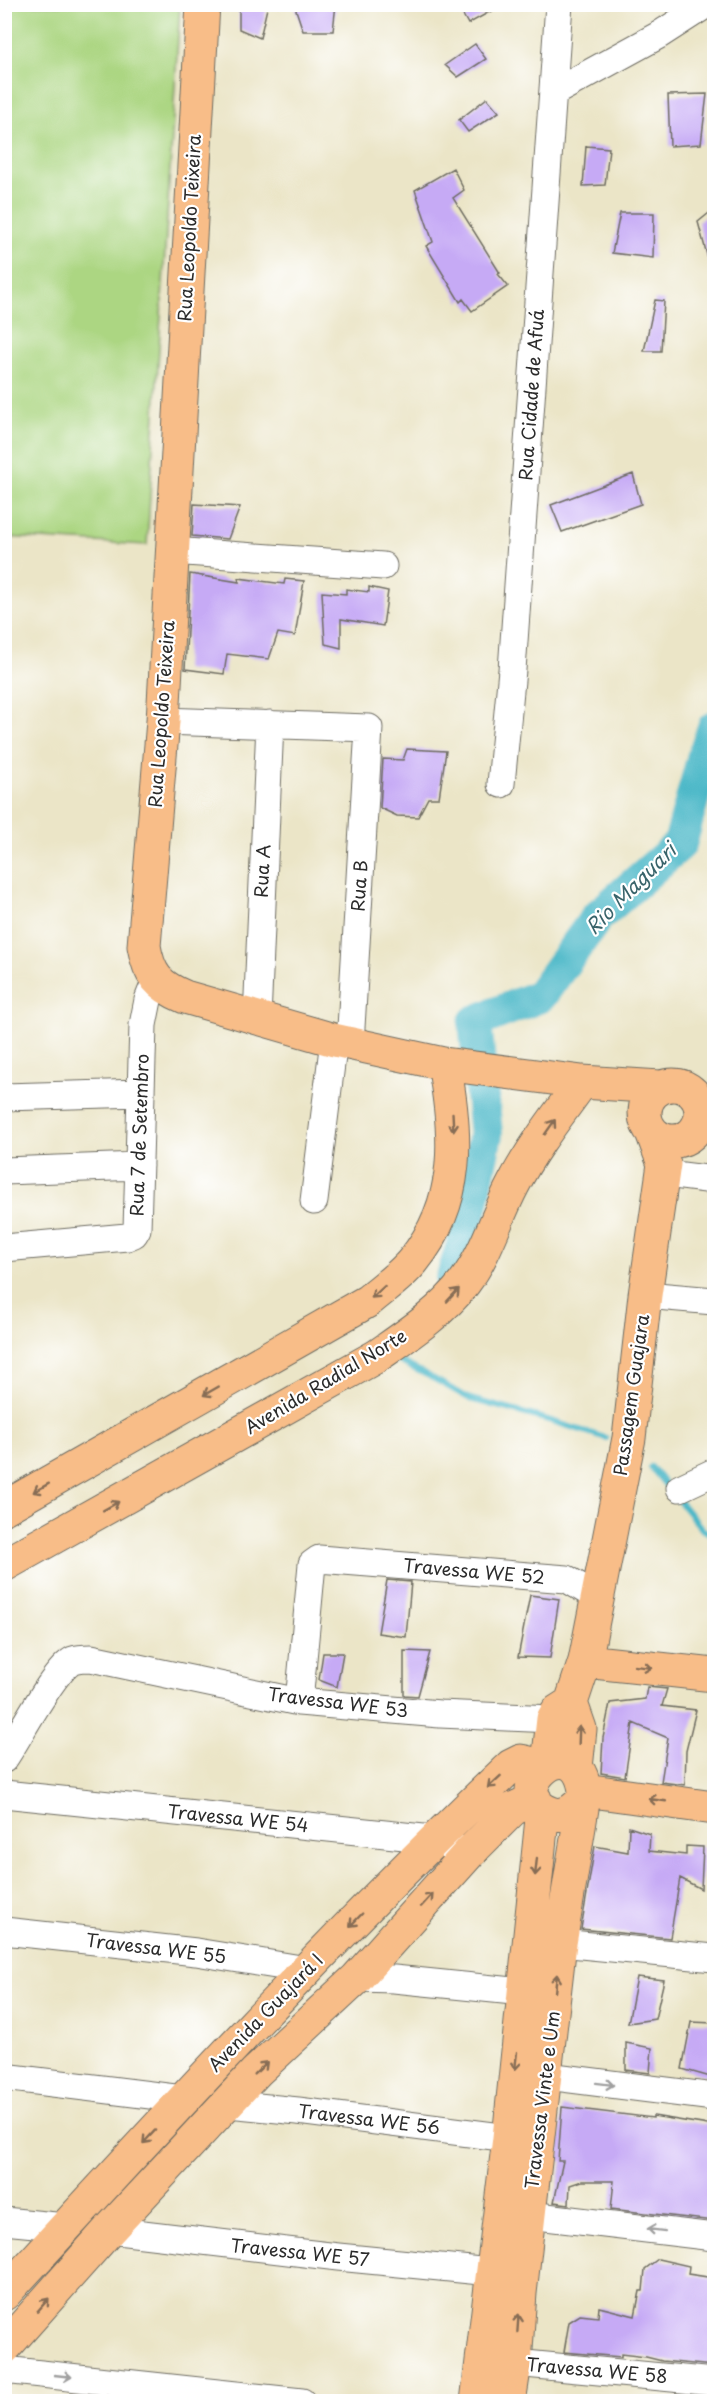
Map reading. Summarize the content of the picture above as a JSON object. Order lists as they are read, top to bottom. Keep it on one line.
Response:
{"streets":{"main road":["Rua Leopoldo Teixeira","Avenida Radial Norte","Passagem Guajara","Avenida Guajará I","Travessa Vinte e Um"],"street":["Rua Cidade de Afuá","Rua A","Rua B","Rua 7 de Setembro","Travessa WE 52","Travessa WE 53","Travessa WE 54","Travessa WE 55","Travessa WE 56","Travessa WE 57","Travessa WE 58"]},"crossings":[["Rua Leopoldo Teixeira","Rua 7 de Setembro"],["Rua A","Rua B"],["Passagem Guajara","Travessa WE 52"],["Passagem Guajara","Travessa WE 53"],["Travessa WE 52","Travessa WE 53"],["Travessa WE 54","Avenida Guajará I"],["Travessa WE 55","Avenida Guajará I"],["Avenida Guajará I","Travessa Vinte e Um"],["Avenida Guajará I","Travessa WE 56"],["Avenida Guajará I","Travessa WE 57"],["Travessa Vinte e Um","Travessa WE 56"],["Travessa Vinte e Um","Travessa WE 57"],["Travessa Vinte e Um","Travessa WE 58"]],"water":["Rio Maguari"]}
